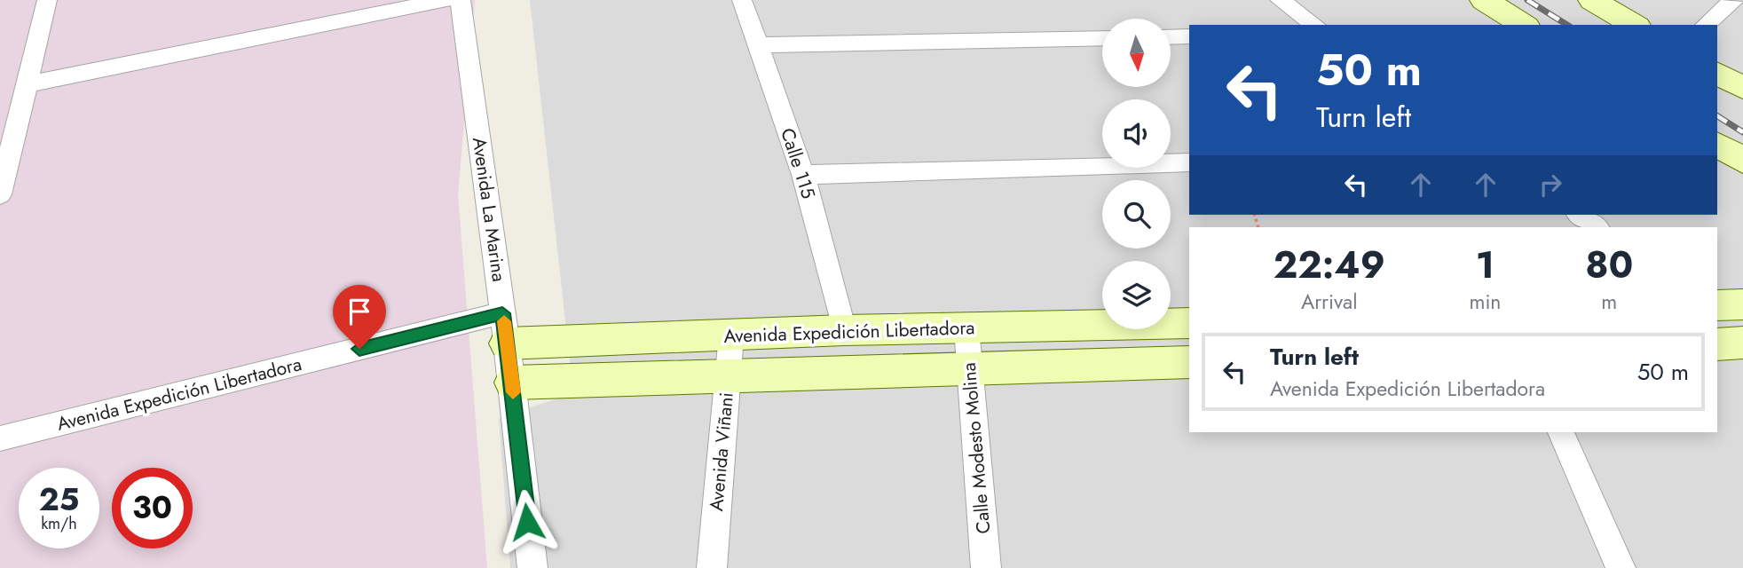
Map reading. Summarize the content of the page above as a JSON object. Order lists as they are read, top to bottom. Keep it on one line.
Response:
{"streets":{"street":["Calle 115","Avenida La Marina","Avenida Expedición Libertadora","Calle Modesto Molina","Avenida Viñani"]},"crossings":[["Calle 115","Avenida Expedición Libertadora"],["Avenida La Marina","Avenida Expedición Libertadora"],["Avenida Expedición Libertadora","Calle Modesto Molina"],["Avenida Expedición Libertadora","Avenida Viñani"]],"north":"bottom","page":{"turn":["50 m","Turn left"],"eta":["22:49","Arrival","1","min","80","m"],"list":[{"name":"Turn left","note":"Avenida Expedición Libertadora","value":"50 m"}],"speed":"25 km/h","limit":"30"}}
